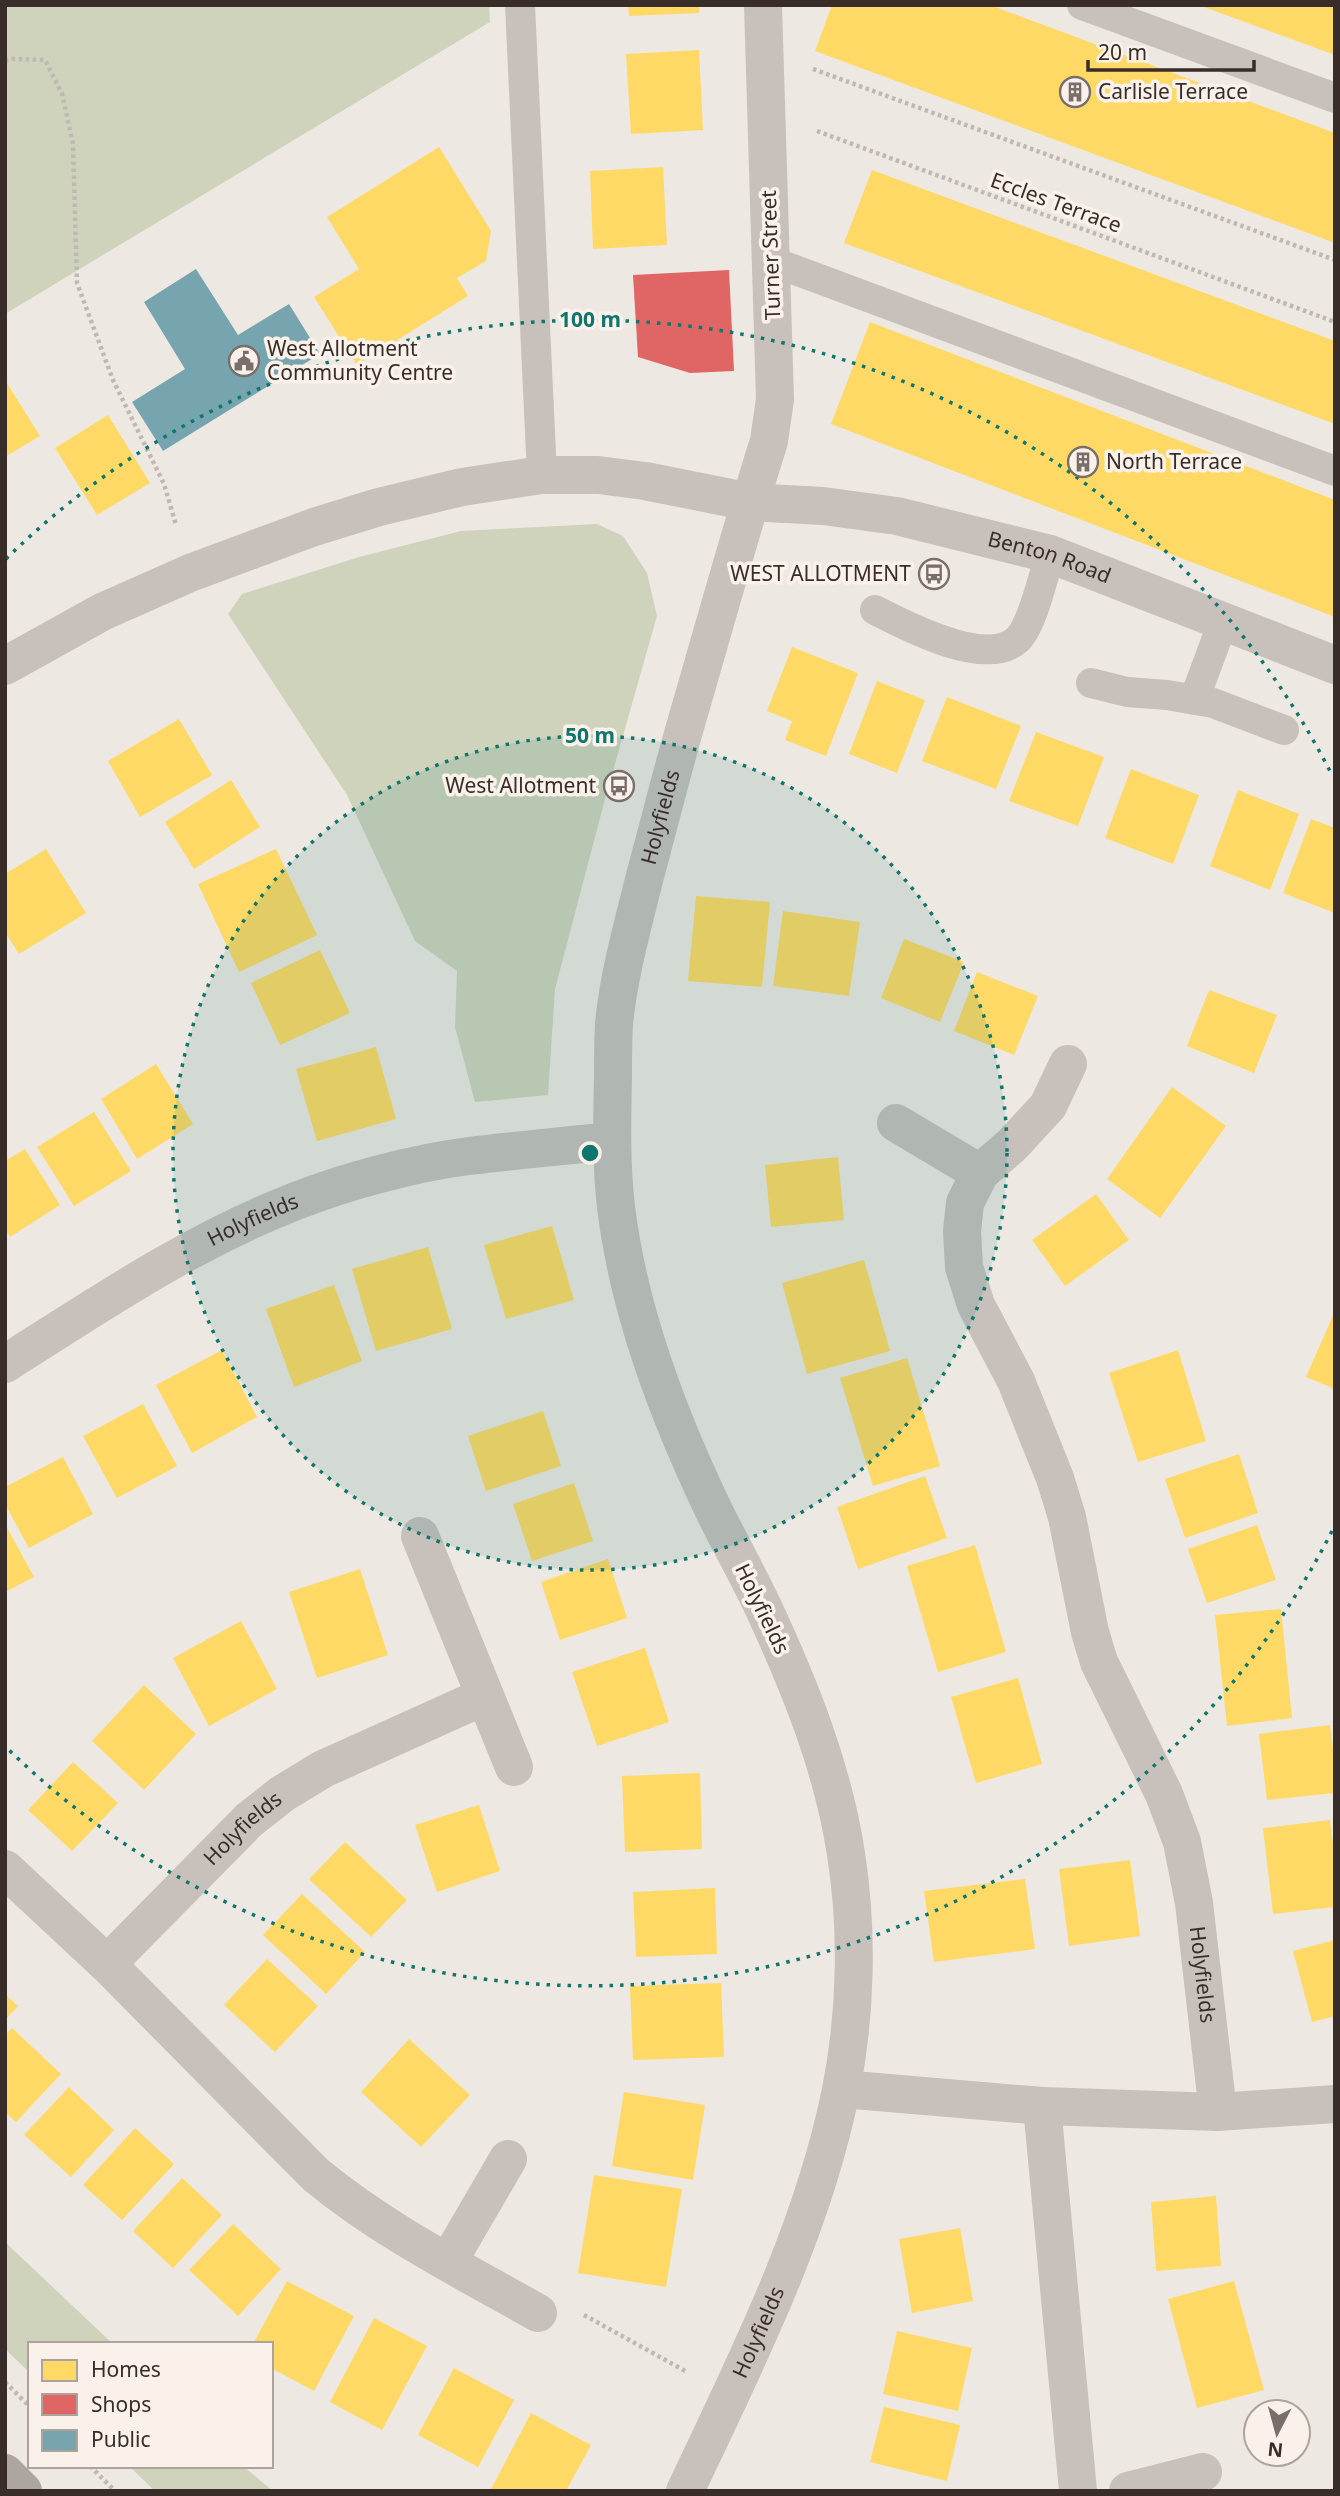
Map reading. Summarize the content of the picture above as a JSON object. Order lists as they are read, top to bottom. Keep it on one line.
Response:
{"streets":{"street":["Turner Street","Benton Road","Holyfields"],"path":["Eccles Terrace"]},"crossings":[["Eccles Terrace","Turner Street"],["Turner Street","Benton Road"],["Turner Street","Holyfields"],["Benton Road","Holyfields"]],"places":{"building":["Carlisle Terrace","North Terrace"],"public building":["West Allotment Community Centre"],"bus stop":["WEST ALLOTMENT","West Allotment"]},"legend":["Homes","Shops","Public"],"scale_bar":"20 m","north":"bottom","rings":["100 m","50 m"]}
